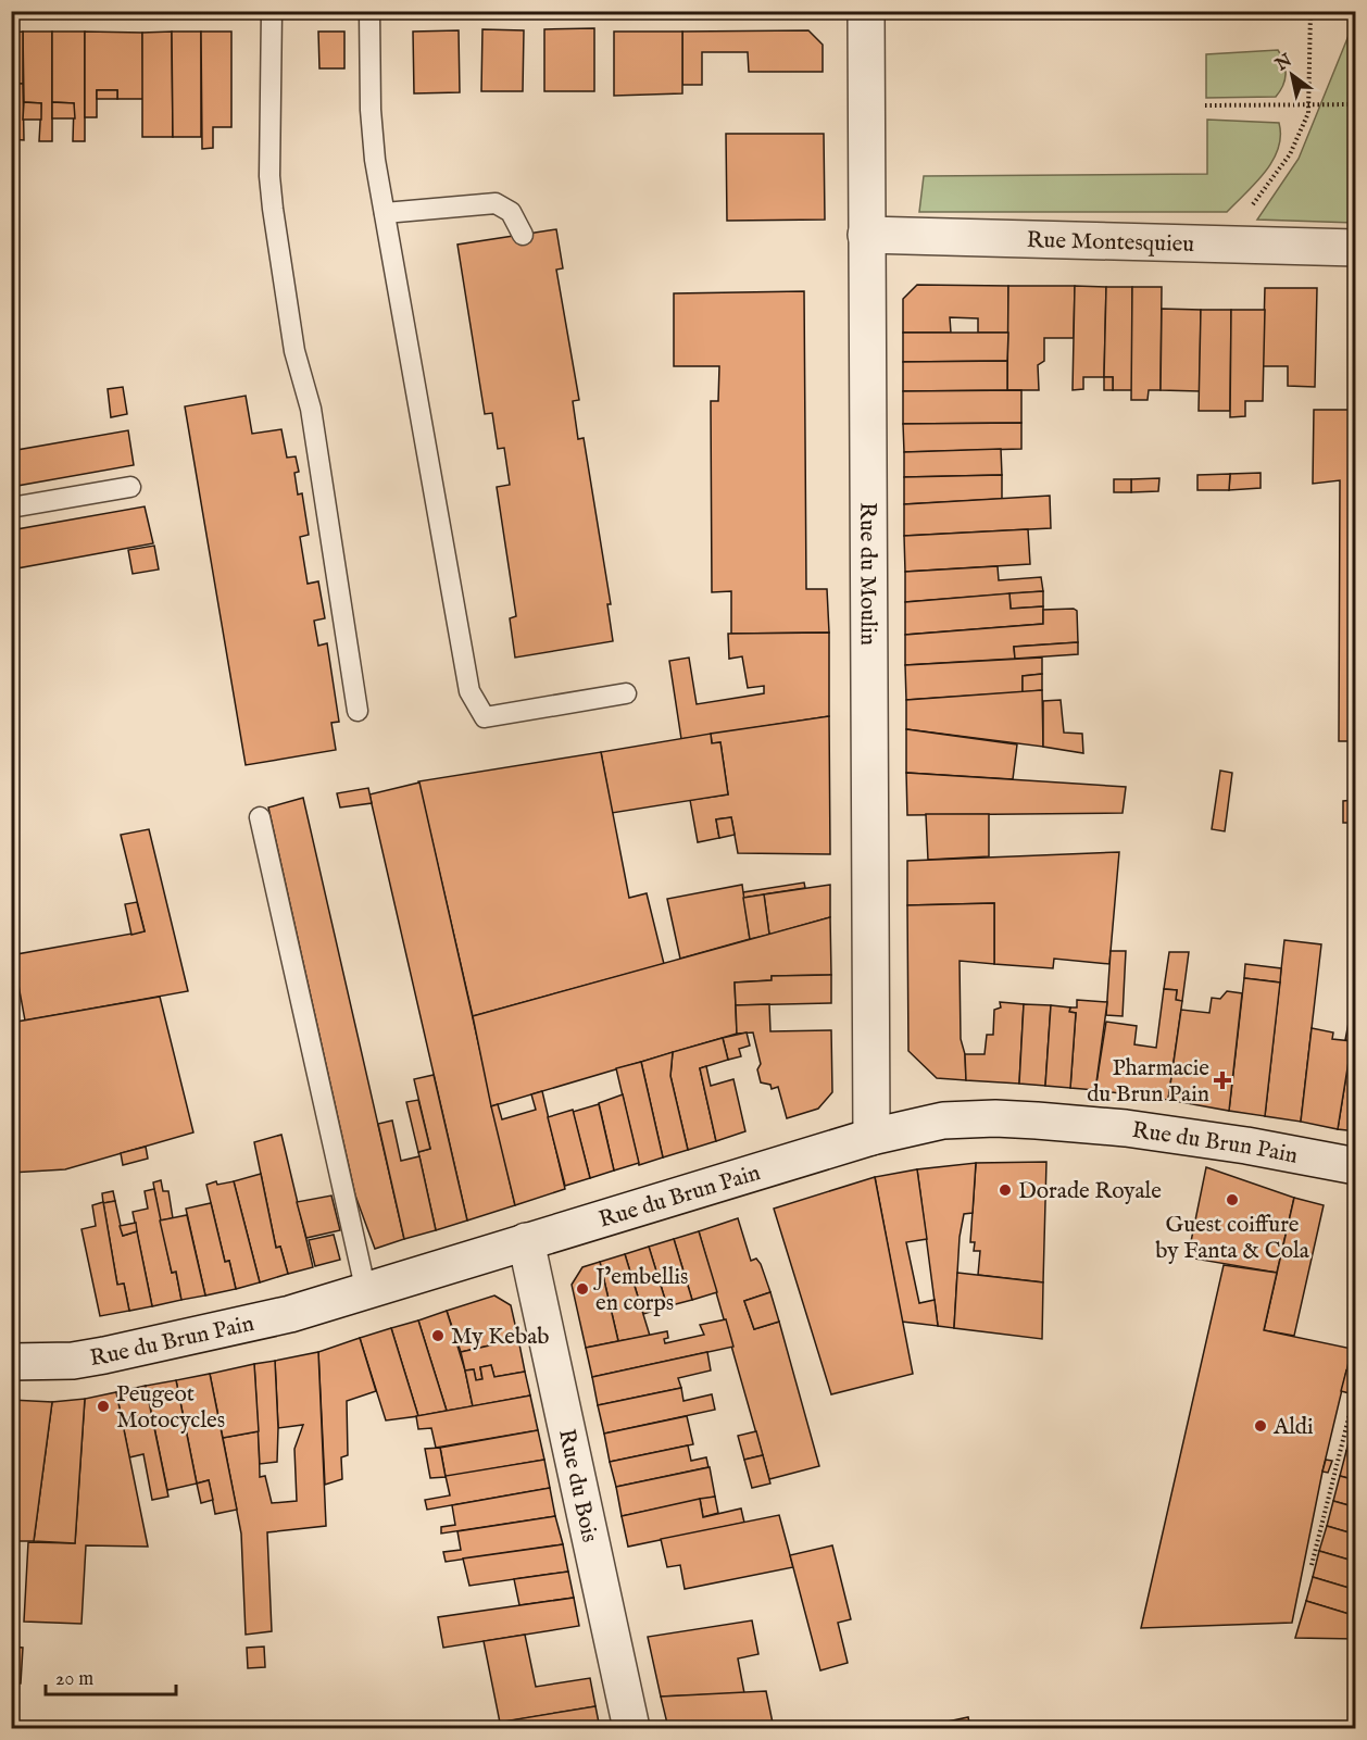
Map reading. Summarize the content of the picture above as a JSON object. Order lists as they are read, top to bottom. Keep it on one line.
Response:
{"streets":{"street":["Rue Montesquieu","Rue du Moulin","Rue du Brun Pain","Rue du Bois"]},"crossings":[["Rue Montesquieu","Rue du Moulin"],["Rue du Moulin","Rue du Brun Pain"],["Rue du Brun Pain","Rue du Bois"]],"places":{"health":["Pharmacie du Brun Pain"],"other":["Dorade Royale","Guest coiffure by Fanta & Cola","J’embellis en corps","My Kebab","Peugeot Motocycles","Aldi"]},"scale_bar":"20 m","north":"top left"}
